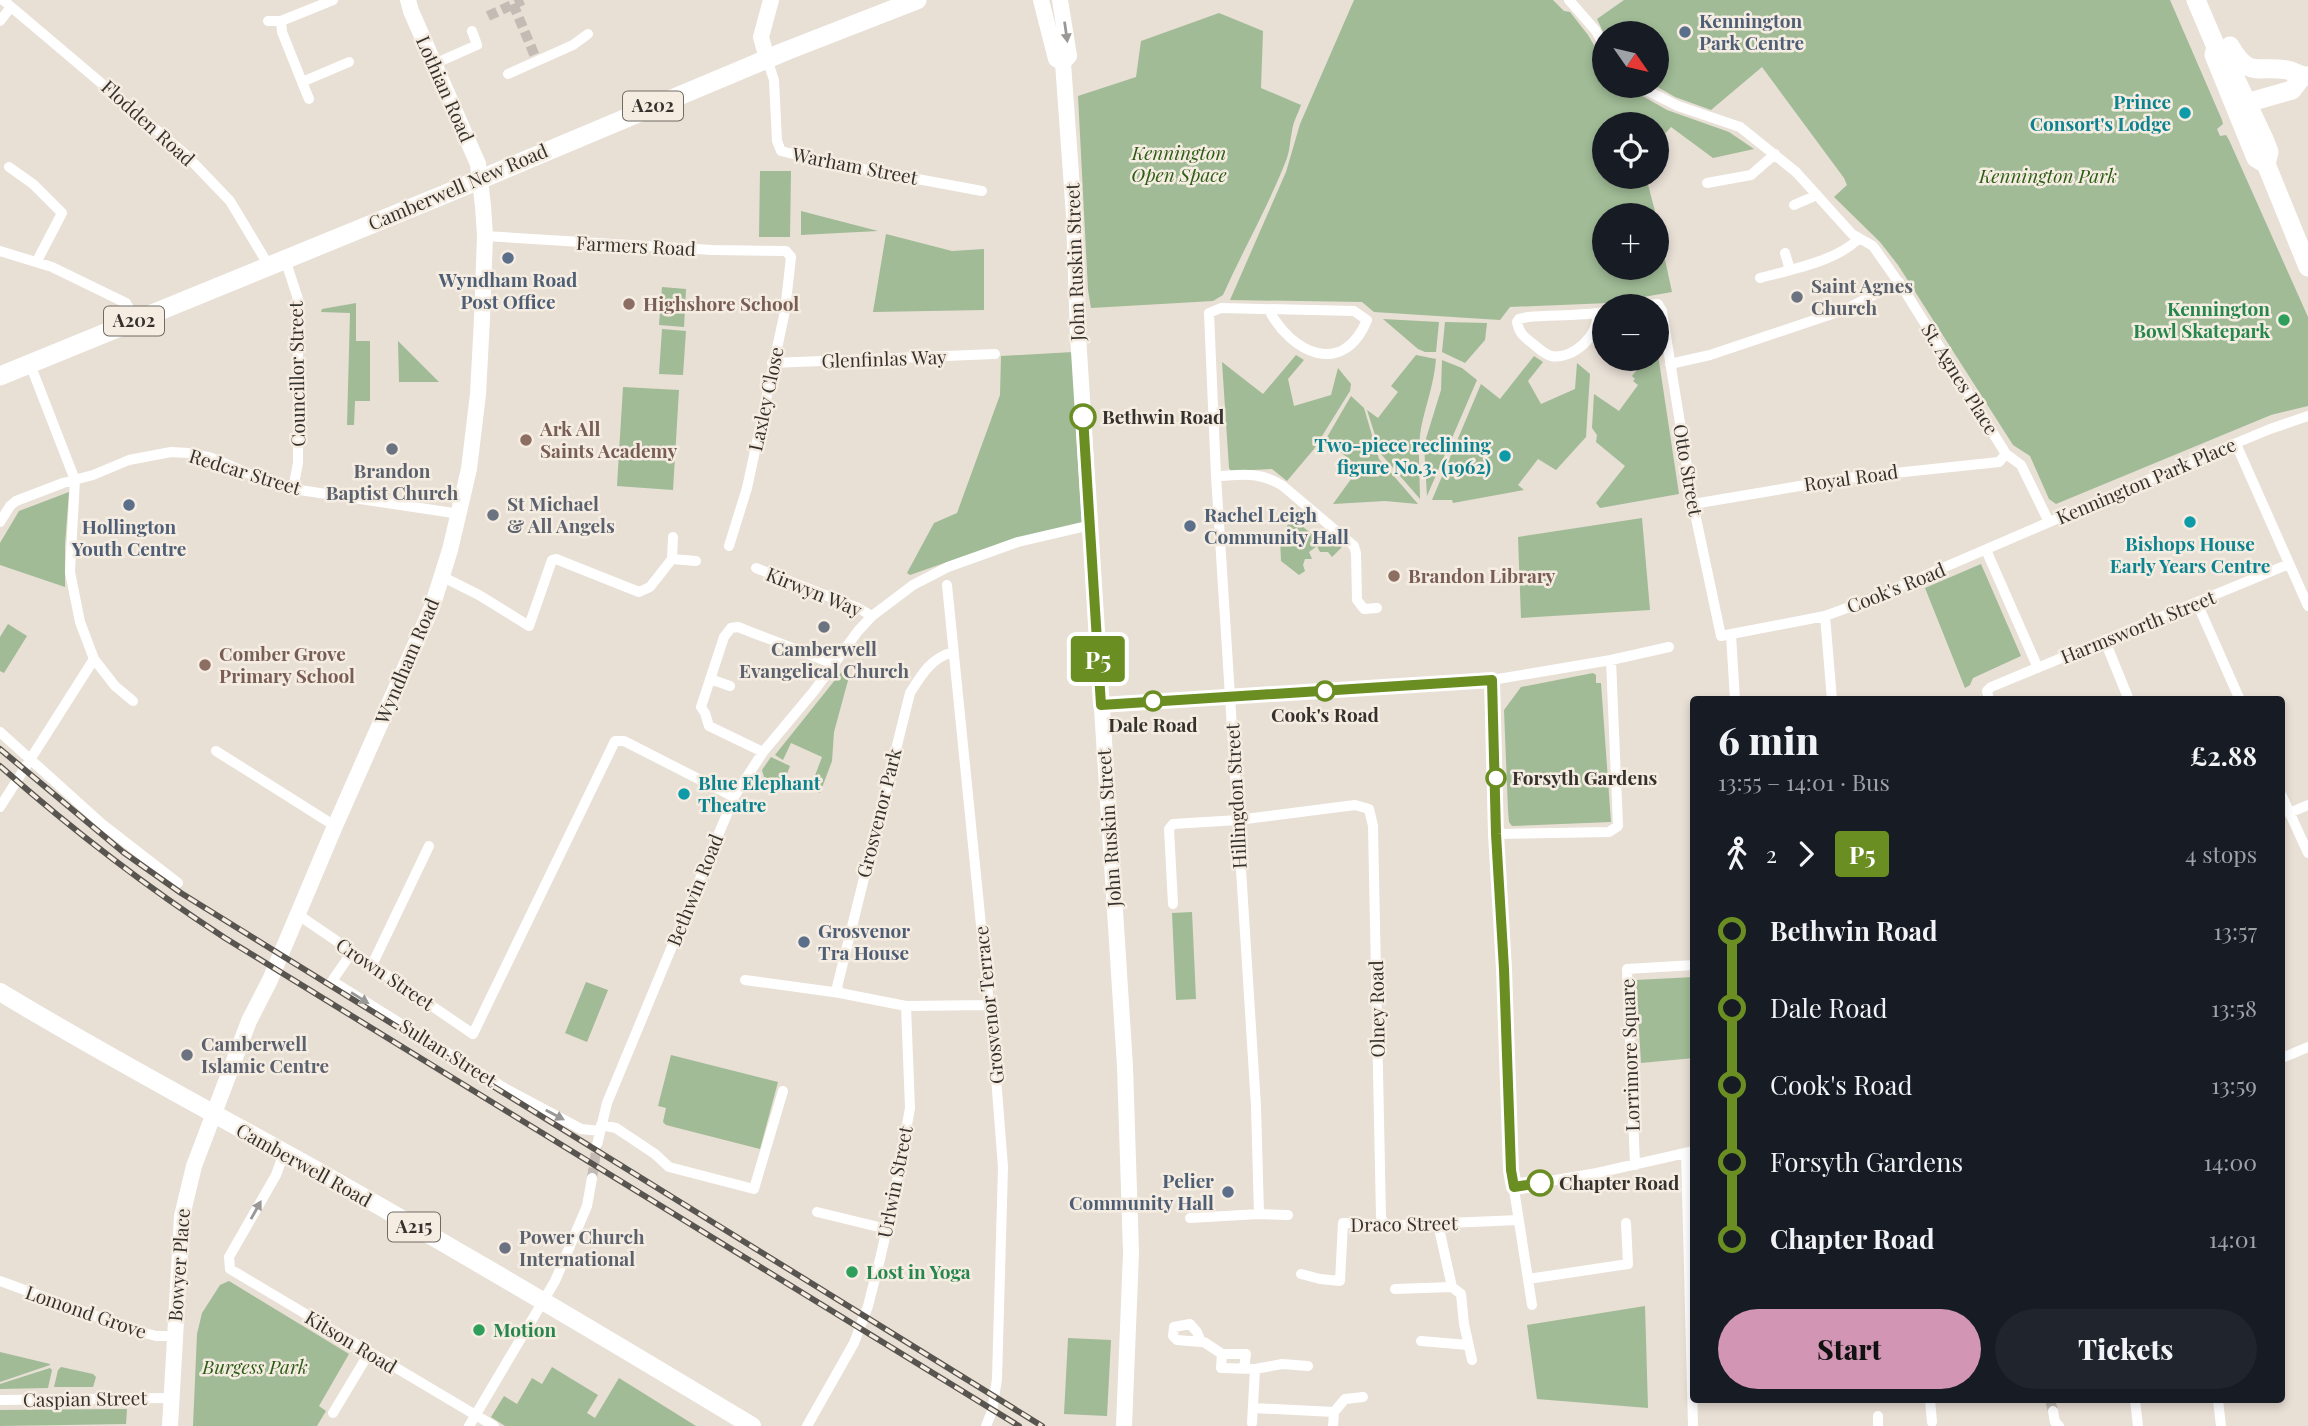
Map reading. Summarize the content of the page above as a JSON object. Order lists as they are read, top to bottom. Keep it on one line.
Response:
{"streets":{"highway":["A202","Camberwell New Road"],"main road":["Camberwell Road","A215"],"street":["Lothian Road","Flodden Road","Warham Street","Farmers Road","John Ruskin Street","Glenfinlas Way","Councillor Street","St. Agnes Place","Laxley Close","Otto Street","Redcar Street","Royal Road","Kennington Park Place","Cook's Road","Kirwyn Way","Harmsworth Street","Wyndham Road","Hillingdon Street","Grosvenor Park","Bethwin Road","Crown Street","Grosvenor Terrace","Olney Road","Sultan Street","Lorrimore Square","Urlwin Street","Draco Street","Bowyer Place","Lomond Grove","Kitson Road","Caspian Street"]},"crossings":[["Lothian Road","Camberwell New Road"],["Lothian Road","Wyndham Road"],["Flodden Road","Camberwell New Road"],["Flodden Road","Councillor Street"],["Warham Street","Camberwell New Road"],["Camberwell New Road","Councillor Street"],["Camberwell New Road","Wyndham Road"],["Farmers Road","Laxley Close"],["Farmers Road","Wyndham Road"],["John Ruskin Street","Bethwin Road"],["Glenfinlas Way","Laxley Close"],["Councillor Street","Redcar Street"],["St. Agnes Place","Royal Road"],["St. Agnes Place","Kennington Park Place"],["Otto Street","Royal Road"],["Otto Street","Cook's Road"],["Redcar Street","Wyndham Road"],["Kennington Park Place","Cook's Road"],["Kirwyn Way","Bethwin Road"],["Wyndham Road","Crown Street"],["Wyndham Road","Camberwell Road"],["Wyndham Road","Bowyer Place"],["Hillingdon Street","Olney Road"],["Grosvenor Park","Grosvenor Terrace"],["Bethwin Road","Sultan Street"],["Crown Street","Sultan Street"],["Olney Road","Draco Street"],["Camberwell Road","Bowyer Place"],["Camberwell Road","Kitson Road"],["Bowyer Place","Lomond Grove"],["Bowyer Place","Caspian Street"]],"one_way":["Sultan Street"],"parks":["Kennington Open Space","Kennington Park","Burgess Park"],"places":["Kennington Park Centre","Prince Consort's Lodge","Wyndham Road Post Office","Saint Agnes Church","Highshore School","Kennington Bowl Skatepark","Bethwin Road","Ark All Saints Academy","Brandon Baptist Church","Two-piece reclining figure No.3. (1962)","Hollington Youth Centre","St Michael & All Angels","Bishops House Early Years Centre","Rachel Leigh Community Hall","Brandon Library","Camberwell Evangelical Church","Comber Grove Primary School","Cook's Road","Dale Road","Forsyth Gardens","Blue Elephant Theatre","Grosvenor Tra House","Camberwell Islamic Centre","Chapter Road","Pelier Community Hall","Power Church International","Lost in Yoga","Motion"],"lines":["bus line P5"],"north":"bottom right","page":{"on_map":"P5","map_buttons":["+","−"],"heading":["6 min","13:55 – 14:01 · Bus","£2.88"],"legs":["2","P5","4 stops"],"list":[{"name":"Bethwin Road","value":"13:57"},{"name":"Dale Road","value":"13:58"},{"name":"Cook's Road","value":"13:59"},{"name":"Forsyth Gardens","value":"14:00"},{"name":"Chapter Road","value":"14:01"}],"buttons":["Start","Tickets"]}}
